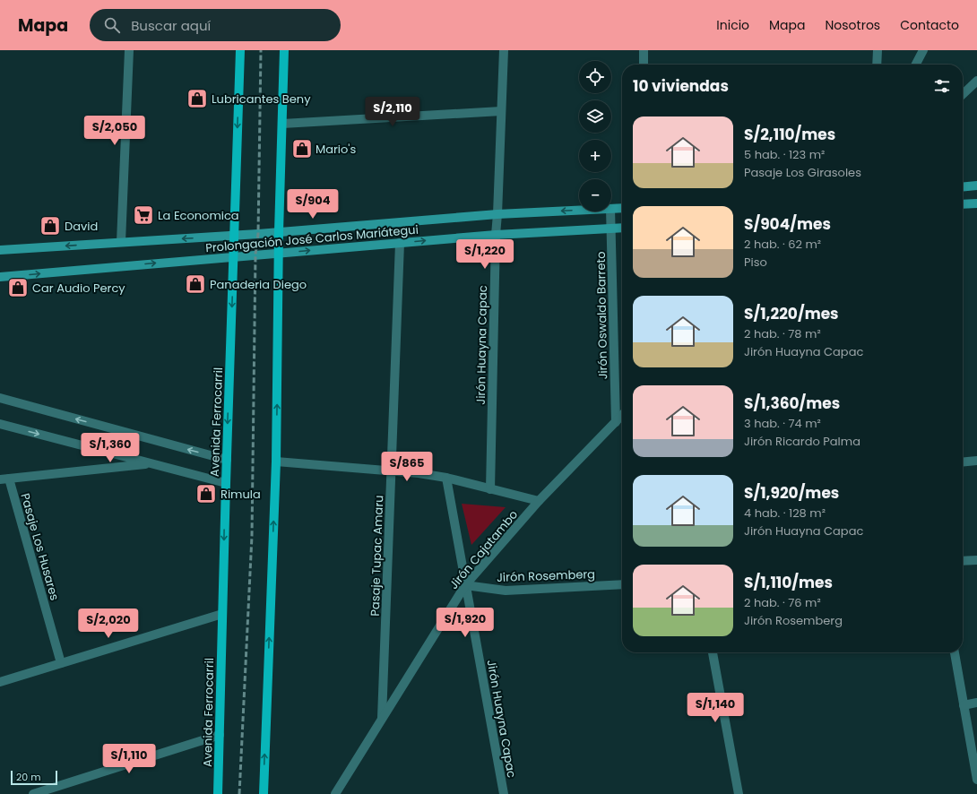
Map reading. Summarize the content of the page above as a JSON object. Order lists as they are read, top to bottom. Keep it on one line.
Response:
{"streets":{"main road":["Prolongación José Carlos Mariátegui","Avenida Ferrocarril"],"street":["Jirón Oswaldo Barreto","Jirón Huayna Capac","Pasaje Los Husares","Jirón Cajatambo","Pasaje Tupac Amaru","Jirón Rosemberg"]},"crossings":[["Prolongación José Carlos Mariátegui","Jirón Oswaldo Barreto"],["Prolongación José Carlos Mariátegui","Jirón Huayna Capac"],["Prolongación José Carlos Mariátegui","Avenida Ferrocarril"],["Prolongación José Carlos Mariátegui","Pasaje Tupac Amaru"],["Jirón Oswaldo Barreto","Jirón Cajatambo"],["Jirón Huayna Capac","Jirón Cajatambo"],["Jirón Huayna Capac","Jirón Rosemberg"],["Jirón Cajatambo","Pasaje Tupac Amaru"],["Jirón Cajatambo","Jirón Rosemberg"]],"places":{"shop":["Lubricantes Beny","Mario's","David","Panaderia Diego","Car Audio Percy","Rimula"],"supermarket":["La Economica"]},"scale_bar":"20 m","page":{"header":"Mapa","search":"Buscar aquí","nav":["Inicio","Mapa","Nosotros","Contacto"],"map_buttons":["+","−"],"heading":"10 viviendas","price":["S/2,110","S/2,050","S/904","S/1,220","S/1,360","S/865","S/1,920","S/2,020","S/1,140","S/1,110"],"list":[{"name":"S/2,110/mes","note":"5 hab. · 123 m² · Pasaje Los Girasoles"},{"name":"S/904/mes","note":"2 hab. · 62 m² · Piso"},{"name":"S/1,220/mes","note":"2 hab. · 78 m² · Jirón Huayna Capac"},{"name":"S/1,360/mes","note":"3 hab. · 74 m² · Jirón Ricardo Palma"},{"name":"S/1,920/mes","note":"4 hab. · 128 m² · Jirón Huayna Capac"},{"name":"S/1,110/mes","note":"2 hab. · 76 m² · Jirón Rosemberg"}],"scale":"20 m"}}
